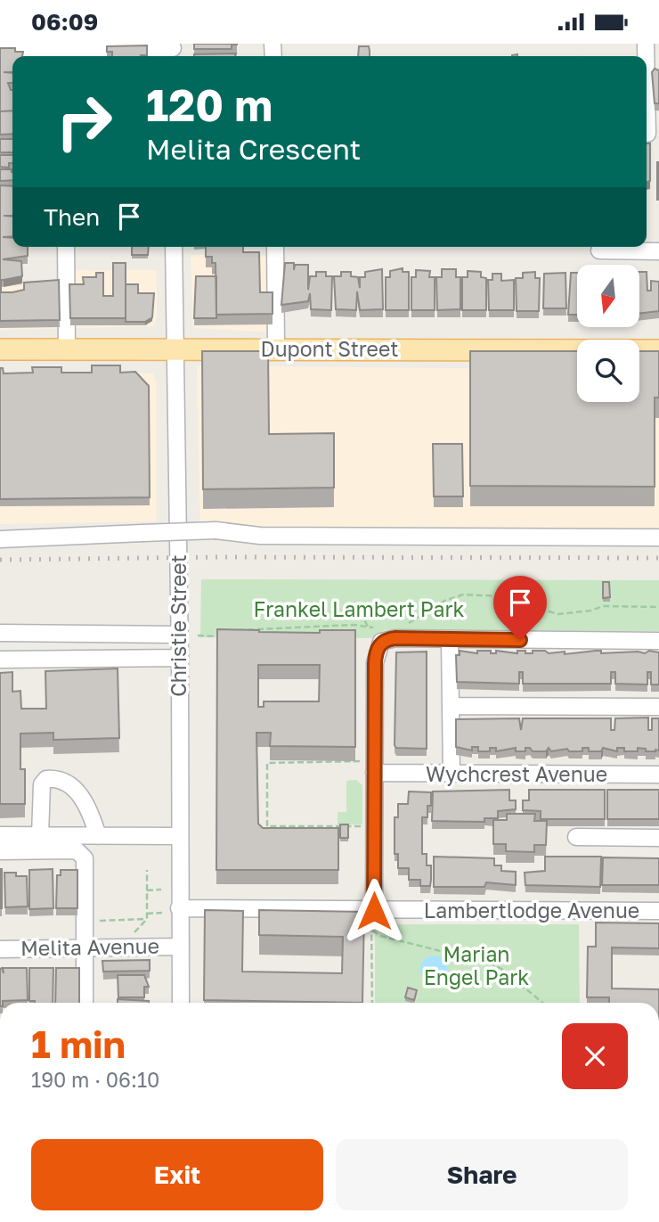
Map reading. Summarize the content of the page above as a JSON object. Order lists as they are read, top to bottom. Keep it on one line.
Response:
{"streets":{"main road":["Dupont Street"],"street":["Christie Street","Wychcrest Avenue","Lambertlodge Avenue","Melita Avenue"]},"crossings":[["Dupont Street","Christie Street"],["Christie Street","Lambertlodge Avenue"],["Christie Street","Melita Avenue"]],"parks":["Frankel Lambert Park","Marian Engel Park"],"north":"bottom","page":{"status":"06:09","turn":["120 m","Melita Crescent"],"then":"Then","heading":["1 min","190 m · 06:10"],"buttons":["Exit","Share"]}}
